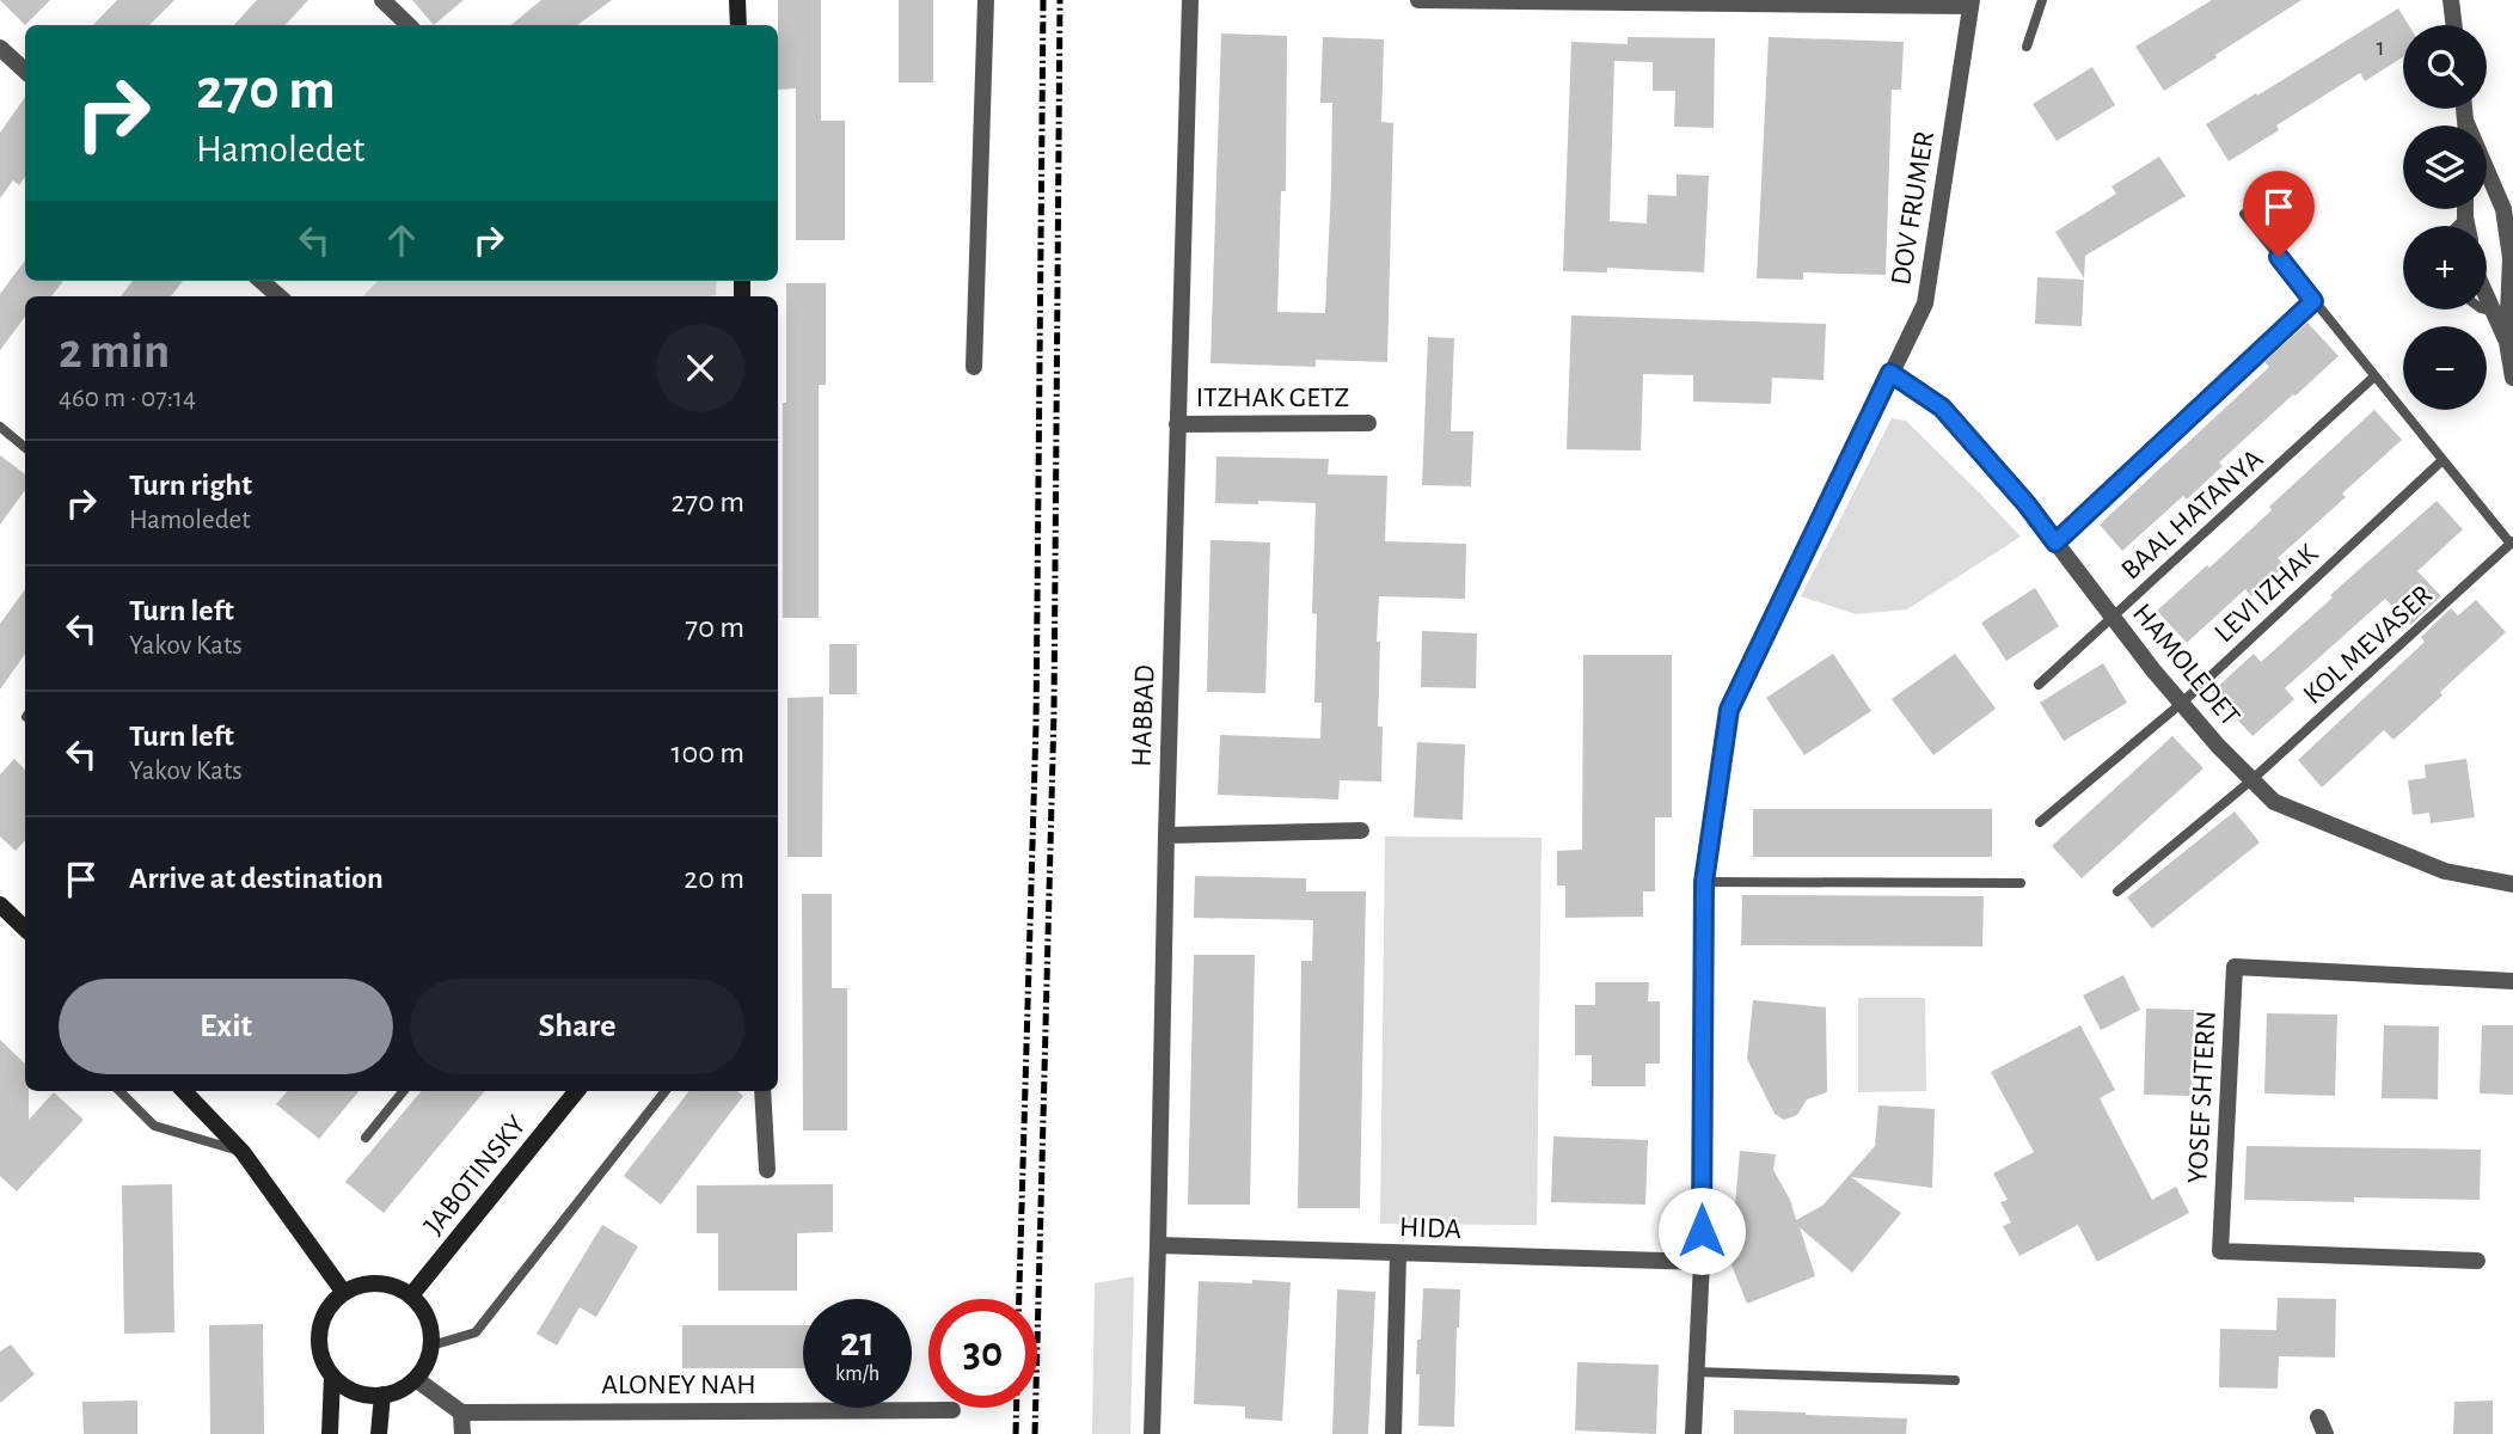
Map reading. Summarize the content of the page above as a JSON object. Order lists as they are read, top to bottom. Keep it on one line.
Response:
{"streets":{"street":["DOV FRUMER","ITZHAK GETZ","HAMOLEDET","HABBAD","YOSEF SHTERN","JABOTINSKY","HIDA","ALONEY NAH"],"lane":["BAAL HATANYA","LEVI IZHAK","KOL MEVASER"]},"crossings":[["DOV FRUMER","HAMOLEDET"],["DOV FRUMER","HIDA"],["ITZHAK GETZ","HABBAD"],["BAAL HATANYA","HAMOLEDET"],["LEVI IZHAK","HAMOLEDET"],["KOL MEVASER","HAMOLEDET"],["HABBAD","HIDA"]],"house_numbers":["1"],"page":{"map_buttons":["+","−"],"turn":["270 m","Hamoledet"],"heading":["2 min","460 m · 07:14"],"list":[{"name":"Turn right","note":"Hamoledet","value":"270 m"},{"name":"Turn left","note":"Yakov Kats","value":"70 m"},{"name":"Turn left","note":"Yakov Kats","value":"100 m"},{"name":"Arrive at destination","value":"20 m"}],"buttons":["Exit","Share"],"speed":"21 km/h","limit":"30"}}
